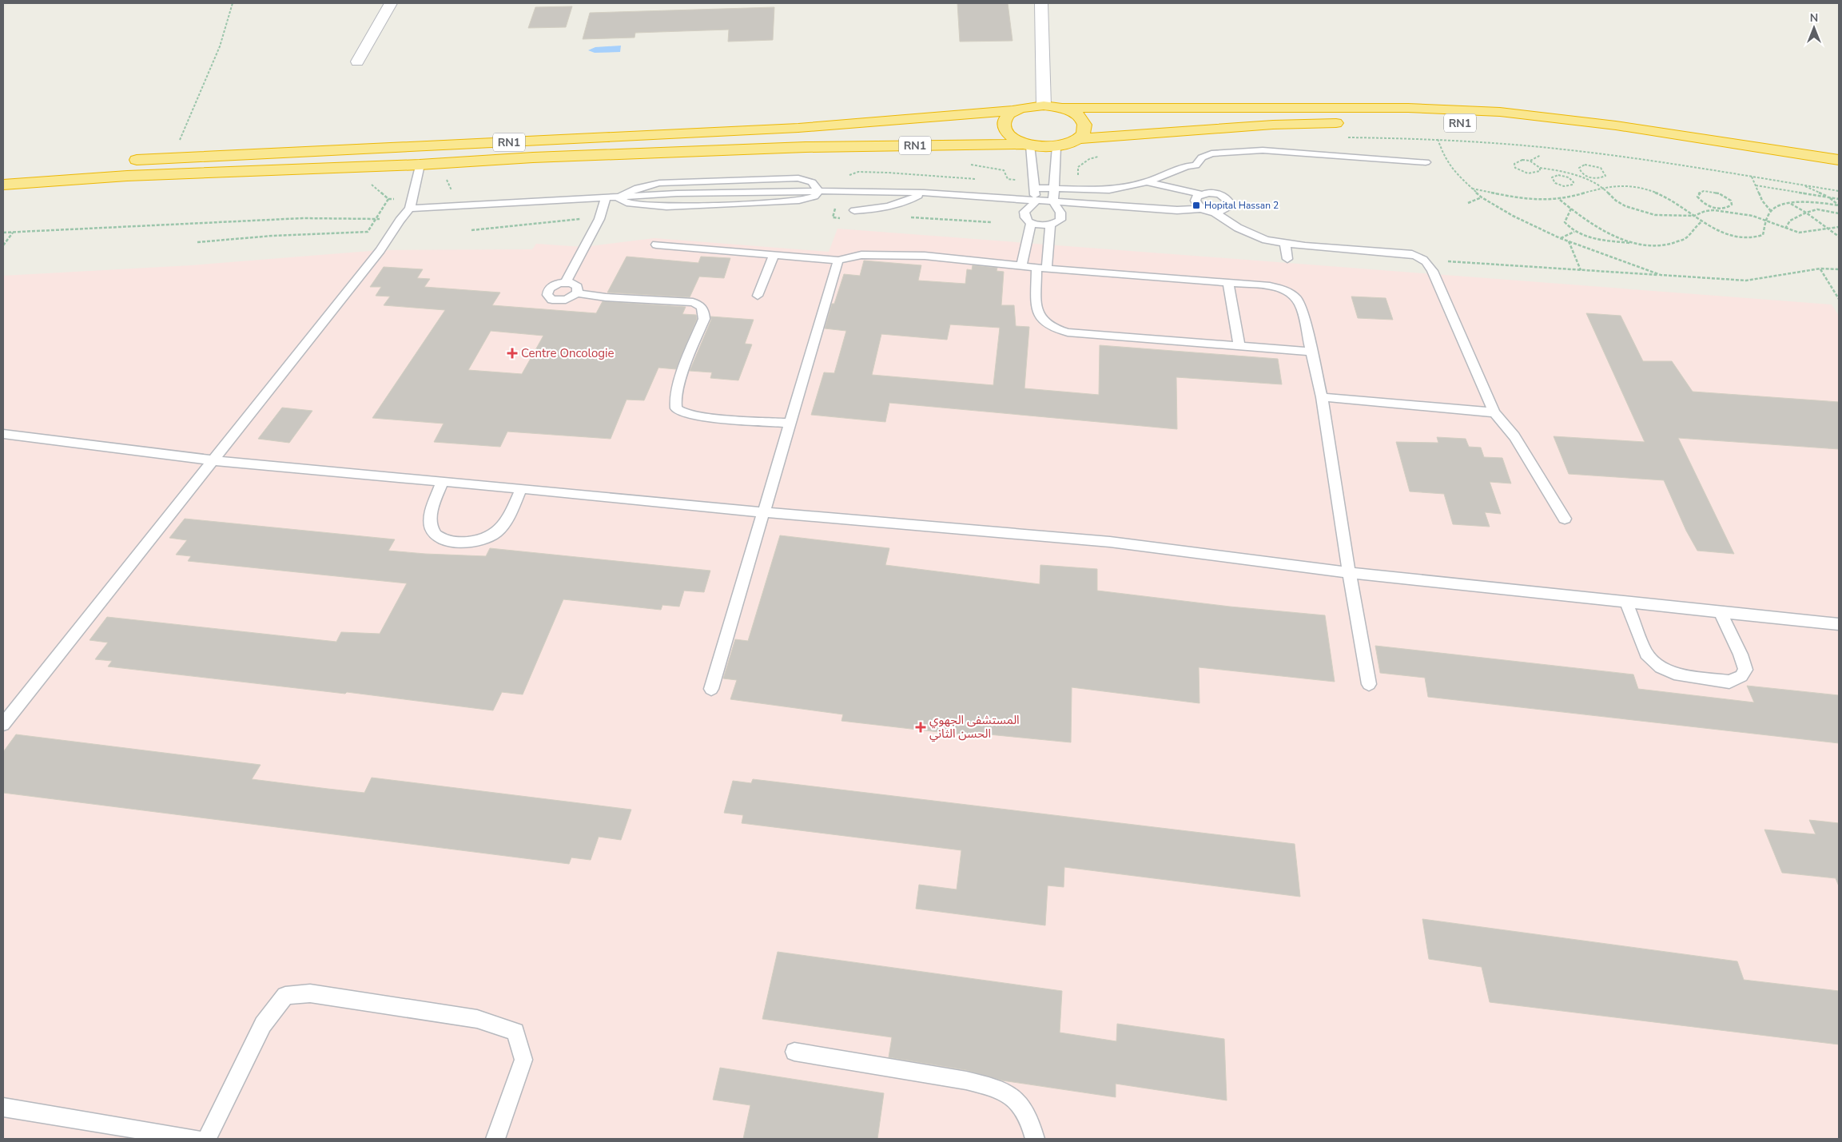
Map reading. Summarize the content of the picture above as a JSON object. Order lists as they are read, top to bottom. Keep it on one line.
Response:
{"streets":{"highway":["RN1"]},"places":{"transit":["Hopital Hassan 2"],"health":["Centre Oncologie","المستشفى الجهوي الحسن الثاني"]},"north":"top"}
